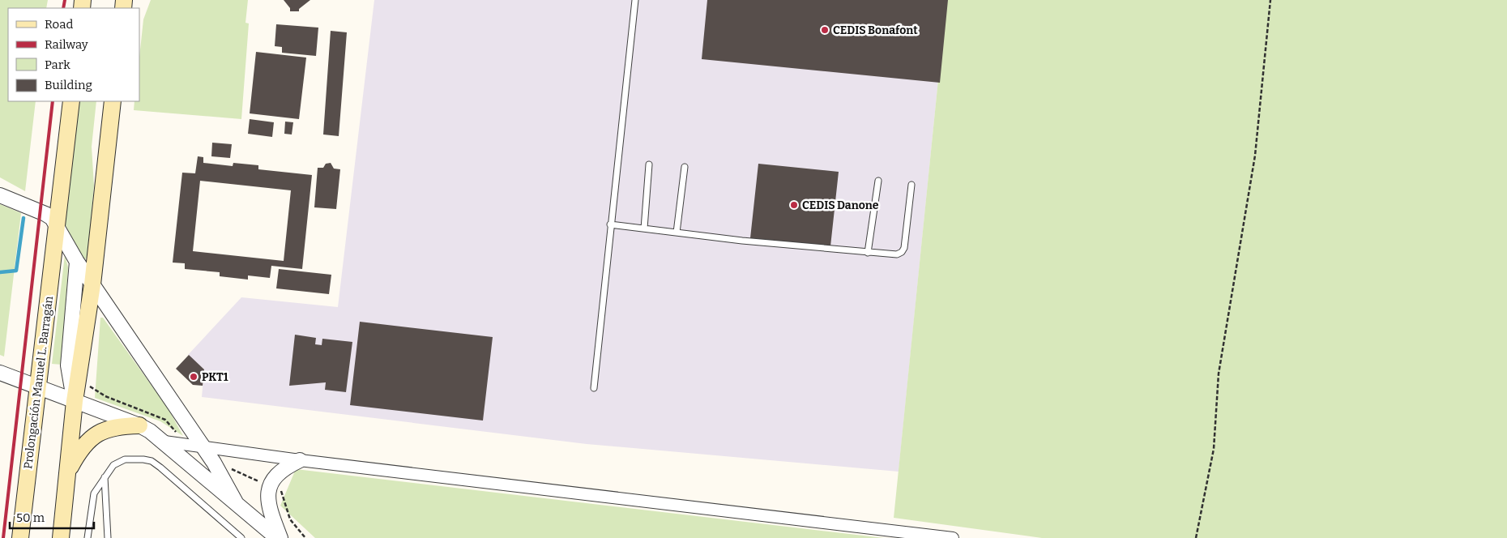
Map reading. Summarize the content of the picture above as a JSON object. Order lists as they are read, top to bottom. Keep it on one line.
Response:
{"streets":{"main road":["Prolongación Manuel L. Barragán"]},"places":["CEDIS Bonafont","CEDIS Danone","PKT1"],"legend":["Road","Railway","Park","Building"],"scale_bar":"50 m"}
